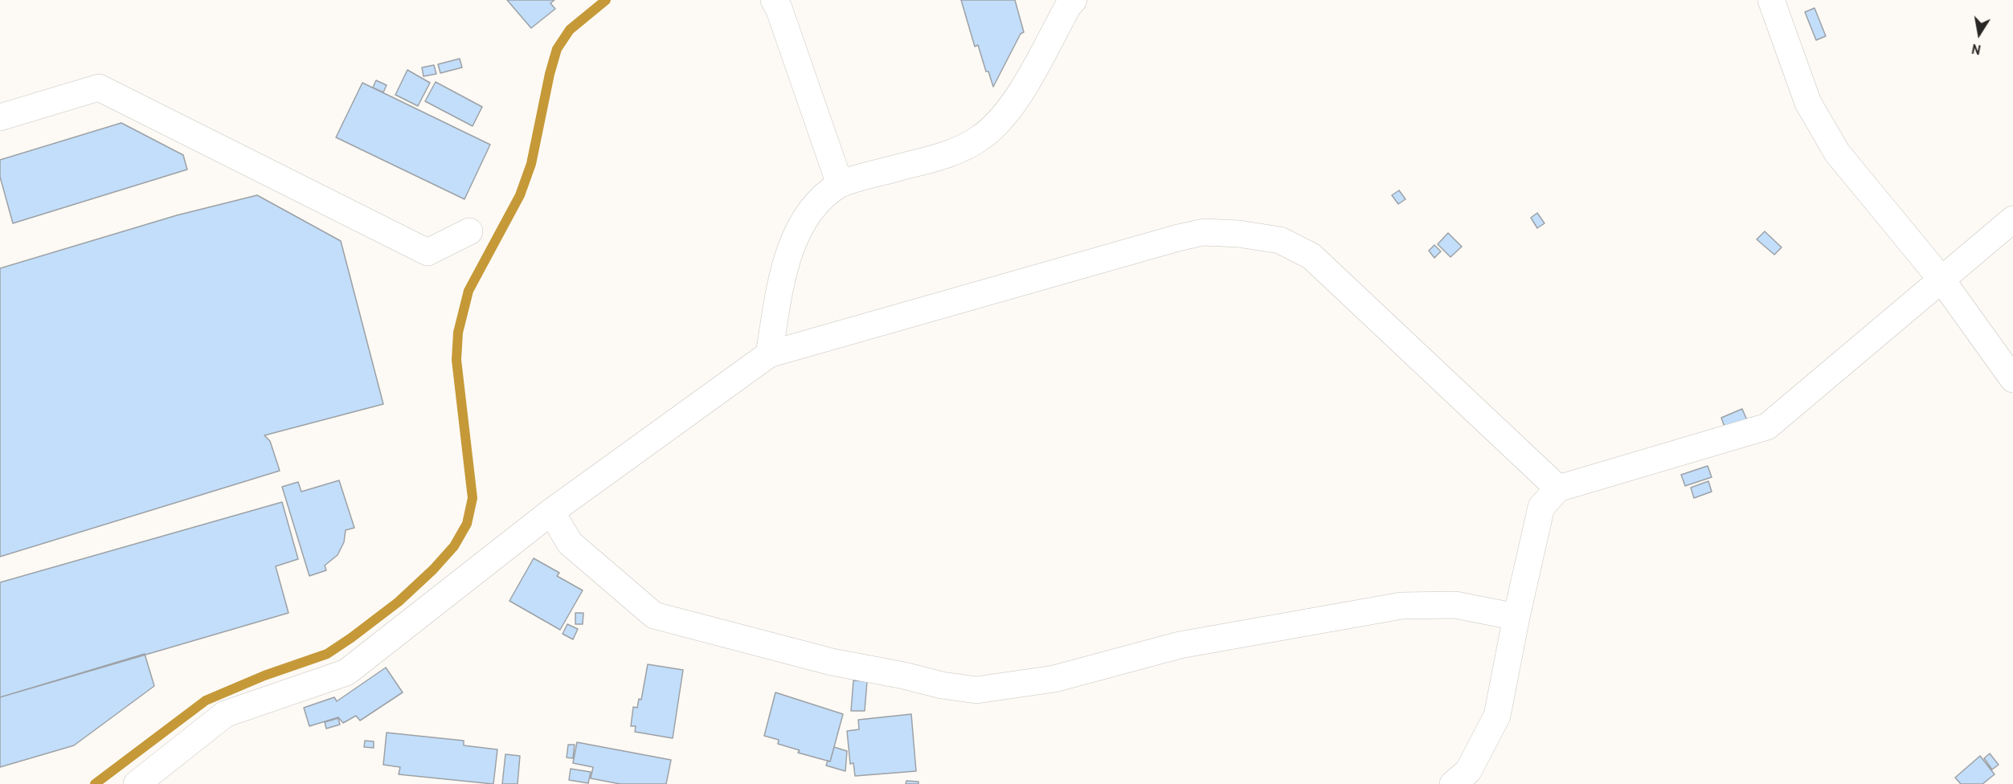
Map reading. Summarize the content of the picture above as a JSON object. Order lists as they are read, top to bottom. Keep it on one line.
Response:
{"north":"bottom"}
